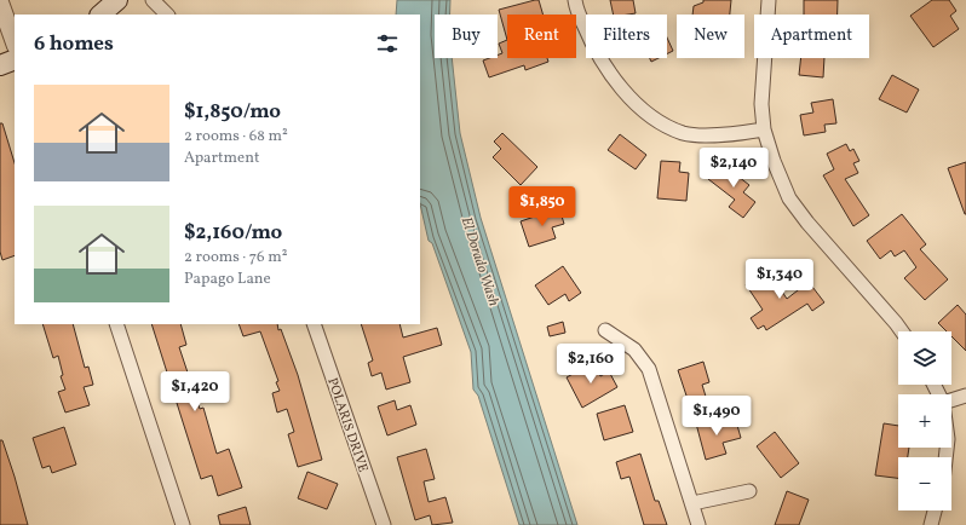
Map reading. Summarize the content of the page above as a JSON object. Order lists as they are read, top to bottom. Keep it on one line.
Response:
{"streets":{"street":["POLARIS DRIVE"]},"water":["El Dorado Wash"],"page":{"chip":["Buy","Rent","Filters","New","Apartment"],"heading":"6 homes","list":[{"name":"$1,850/mo","note":"2 rooms · 68 m² · Apartment"},{"name":"$2,160/mo","note":"2 rooms · 76 m² · Papago Lane"}],"price":["$2,140","$1,850","$1,340","$2,160","$1,420","$1,490"],"map_buttons":["+","−"]}}
